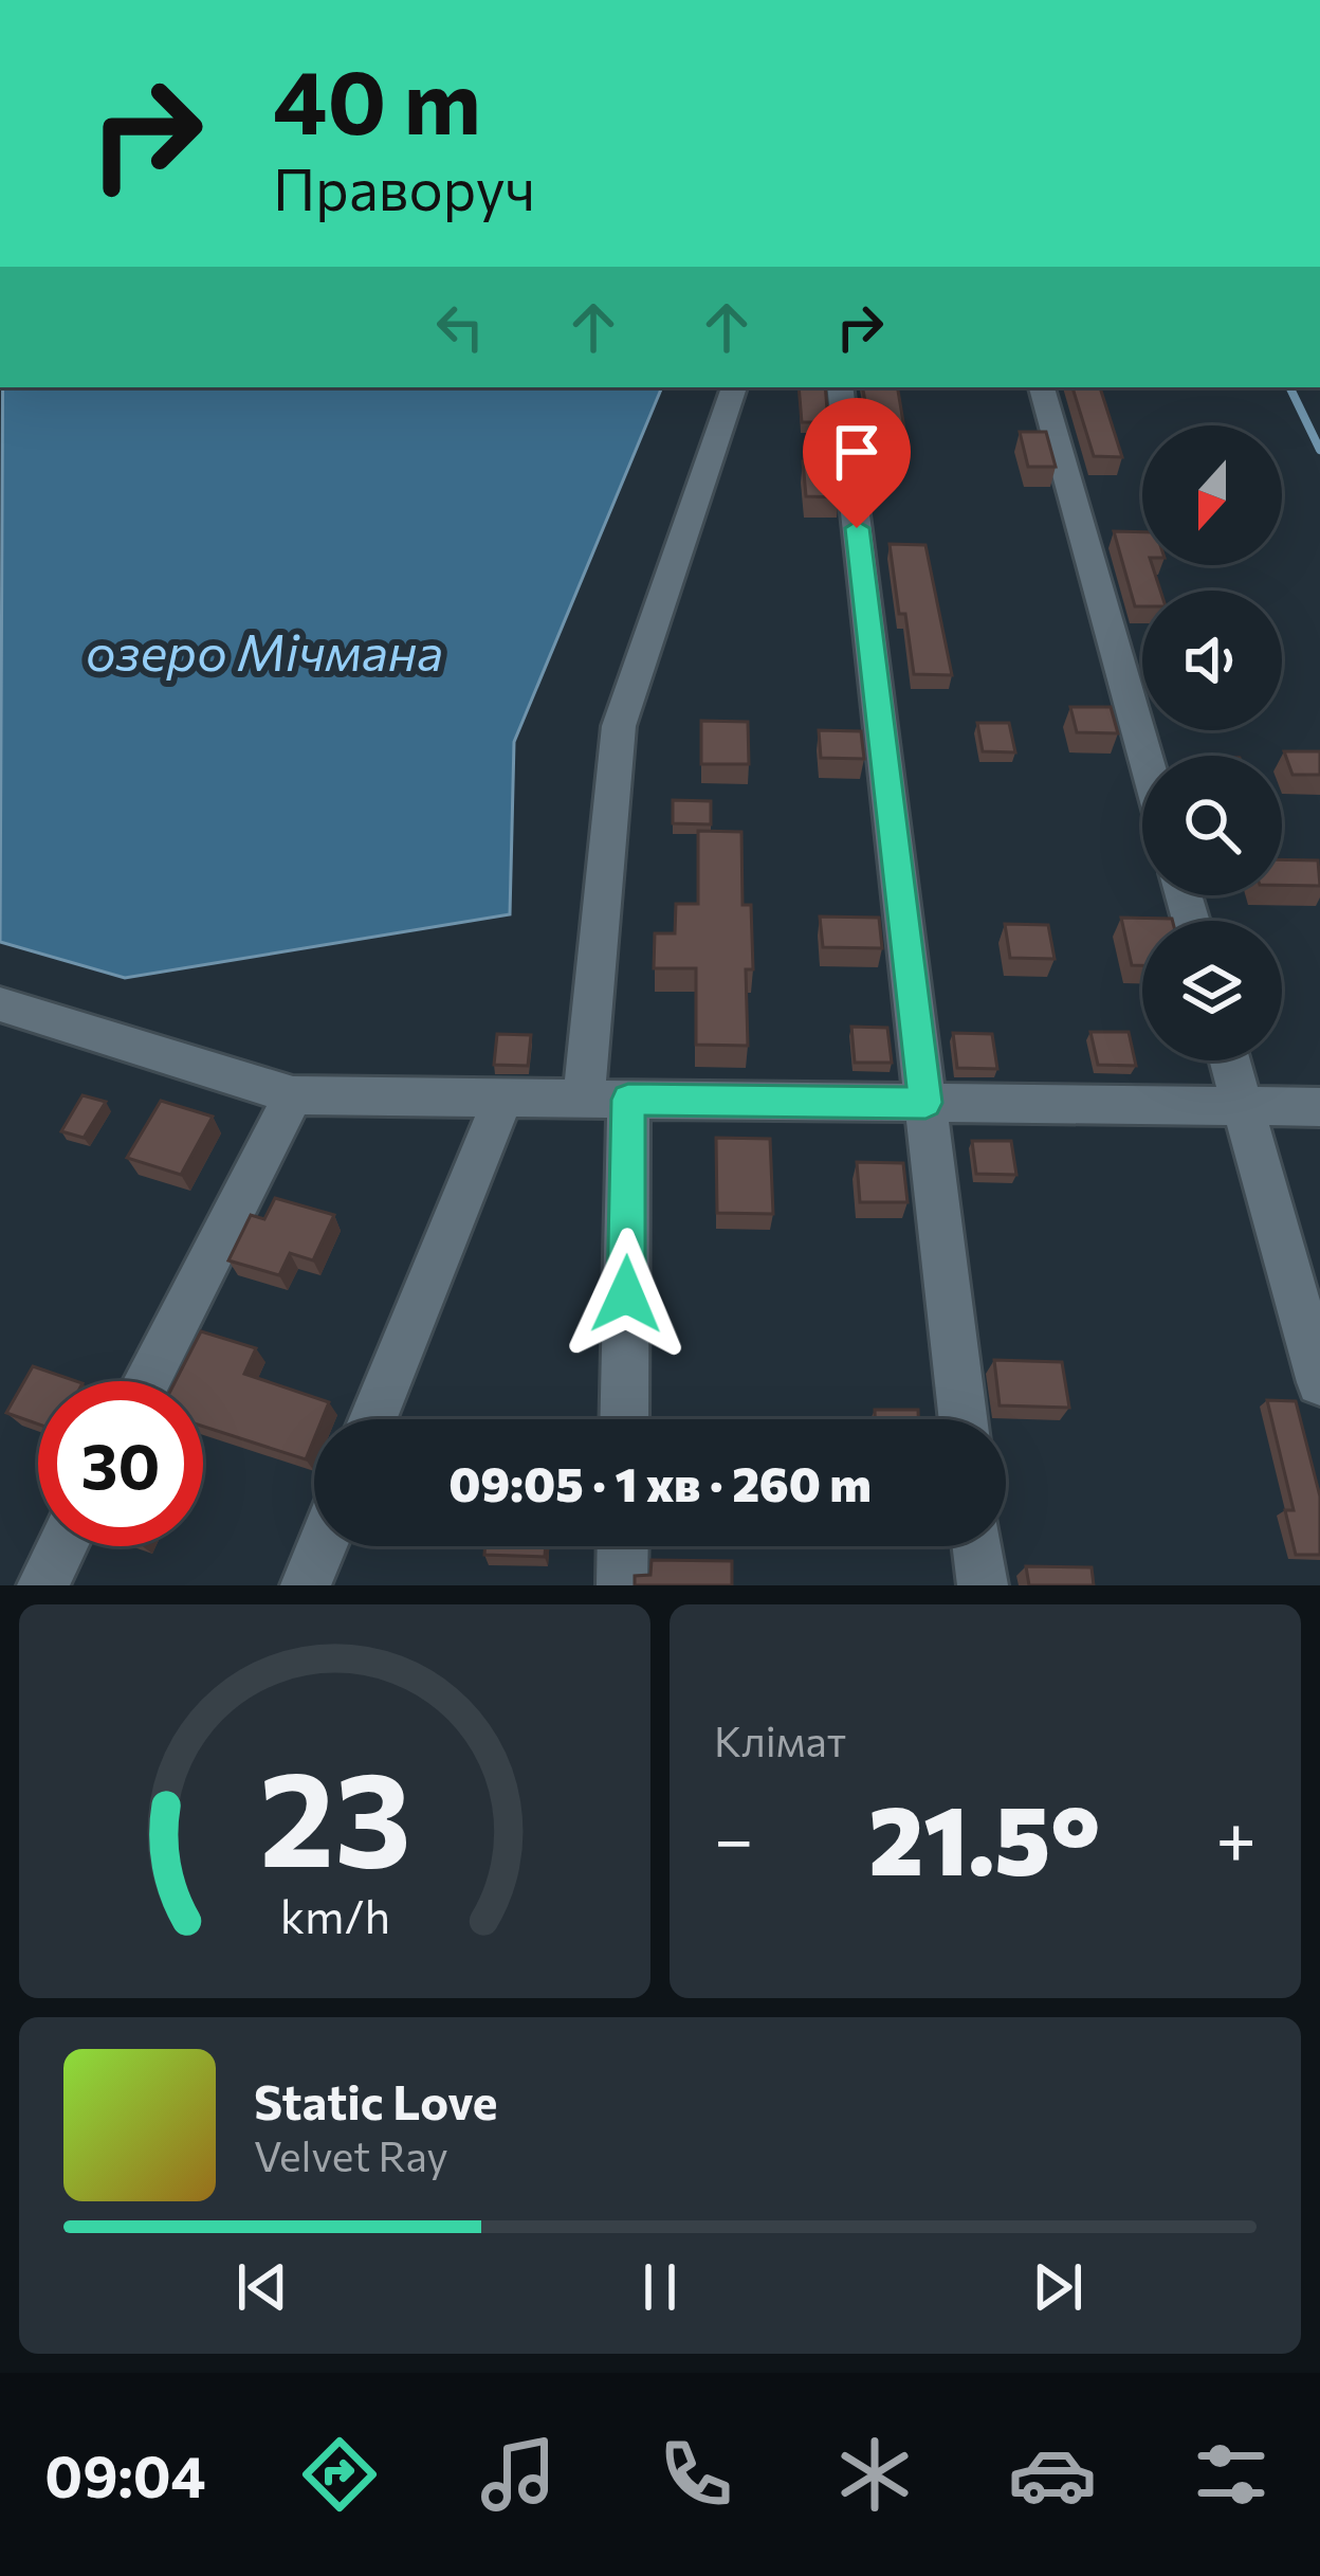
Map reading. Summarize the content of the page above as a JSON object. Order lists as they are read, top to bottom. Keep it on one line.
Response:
{"water":["озеро Мічмана"],"north":"bottom","page":{"turn":["40 m","Праворуч"],"limit":"30","trip":"09:05 · 1 хв · 260 m","tile":"Клімат","heat":["−","21.5°","+"],"song":["Static Love","Velvet Ray"],"tabs":"09:04","gauge":["23","km/h"]}}
